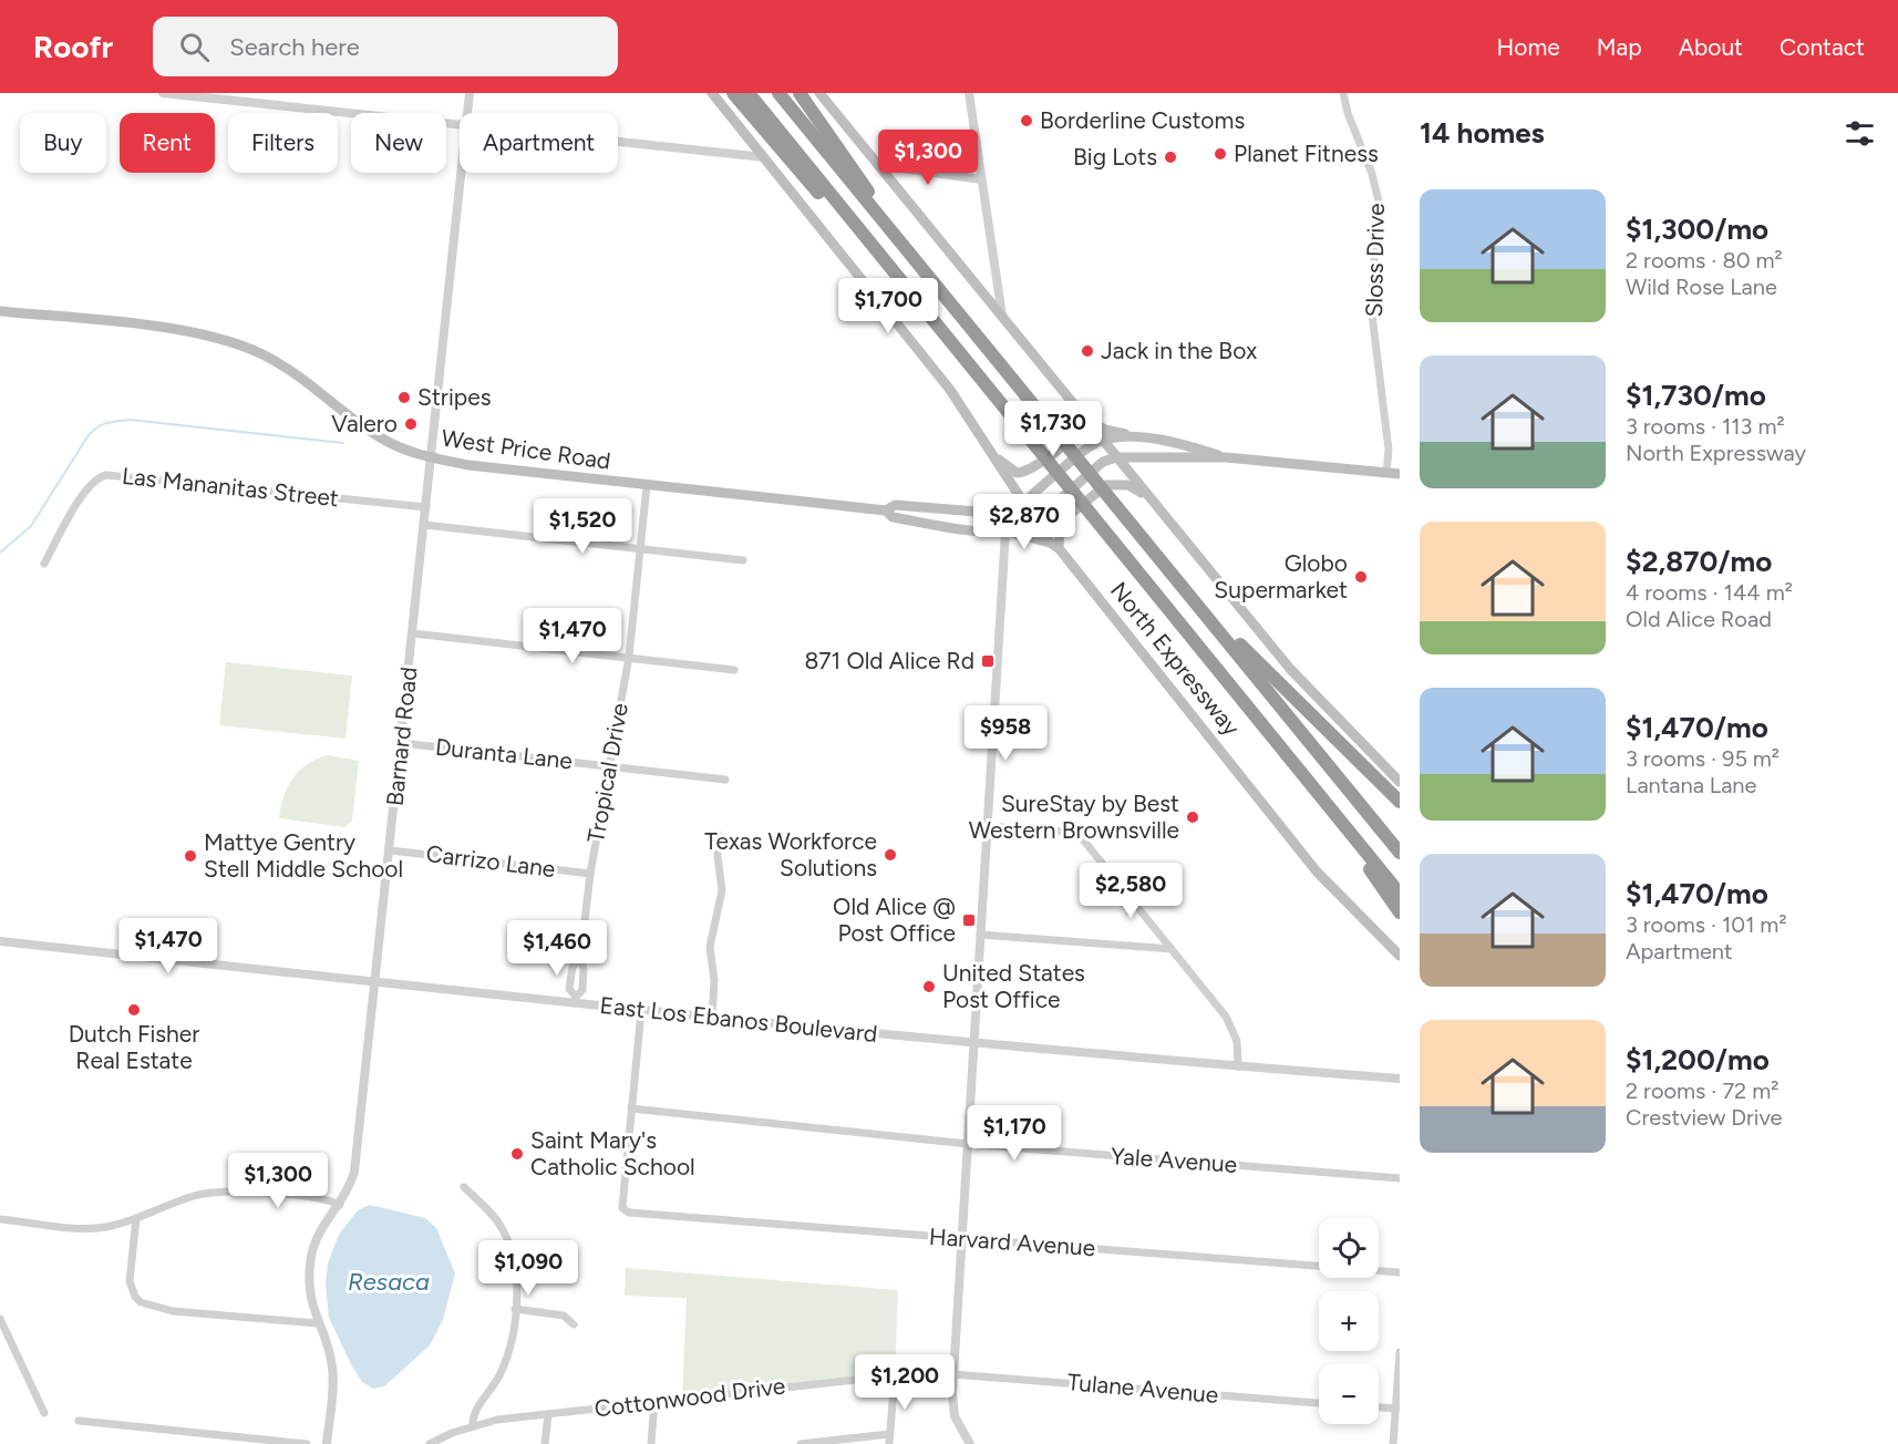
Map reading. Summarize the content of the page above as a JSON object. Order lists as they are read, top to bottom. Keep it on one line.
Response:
{"streets":{"highway":["North Expressway"],"main road":["West Price Road"],"street":["Sloss Drive","Las Mananitas Street","Barnard Road","Duranta Lane","Tropical Drive","Carrizo Lane","East Los Ebanos Boulevard","Yale Avenue","Harvard Avenue","Tulane Avenue","Cottonwood Drive"]},"crossings":[["West Price Road","North Expressway"],["West Price Road","Barnard Road"],["West Price Road","Tropical Drive"],["Las Mananitas Street","Barnard Road"],["Barnard Road","Duranta Lane"],["Barnard Road","Carrizo Lane"],["Barnard Road","East Los Ebanos Boulevard"],["Duranta Lane","Tropical Drive"],["Tropical Drive","Carrizo Lane"],["Tropical Drive","East Los Ebanos Boulevard"],["Yale Avenue","Harvard Avenue"],["Tulane Avenue","Cottonwood Drive"]],"water":["Resaca"],"places":{"other":["Borderline Customs","Planet Fitness","Big Lots","Jack in the Box","Stripes","Valero","Globo Supermarket","SureStay by Best Western Brownsville","Texas Workforce Solutions","Mattye Gentry Stell Middle School","United States Post Office","Dutch Fisher Real Estate","Saint Mary's Catholic School"],"transit":["871 Old Alice Rd","Old Alice @ Post Office"]},"page":{"header":"Roofr","search":"Search here","nav":["Home","Map","About","Contact"],"heading":"14 homes","chip":["Buy","Rent","Filters","New","Apartment"],"price":["$1,300","$1,700","$1,730","$2,870","$1,520","$1,470","$958","$2,580","$1,470","$1,460","$1,170","$1,300","$1,090","$1,200"],"list":[{"name":"$1,300/mo","note":"2 rooms · 80 m² · Wild Rose Lane"},{"name":"$1,730/mo","note":"3 rooms · 113 m² · North Expressway"},{"name":"$2,870/mo","note":"4 rooms · 144 m² · Old Alice Road"},{"name":"$1,470/mo","note":"3 rooms · 95 m² · Lantana Lane"},{"name":"$1,470/mo","note":"3 rooms · 101 m² · Apartment"},{"name":"$1,200/mo","note":"2 rooms · 72 m² · Crestview Drive"}],"map_buttons":["+","−"]}}
